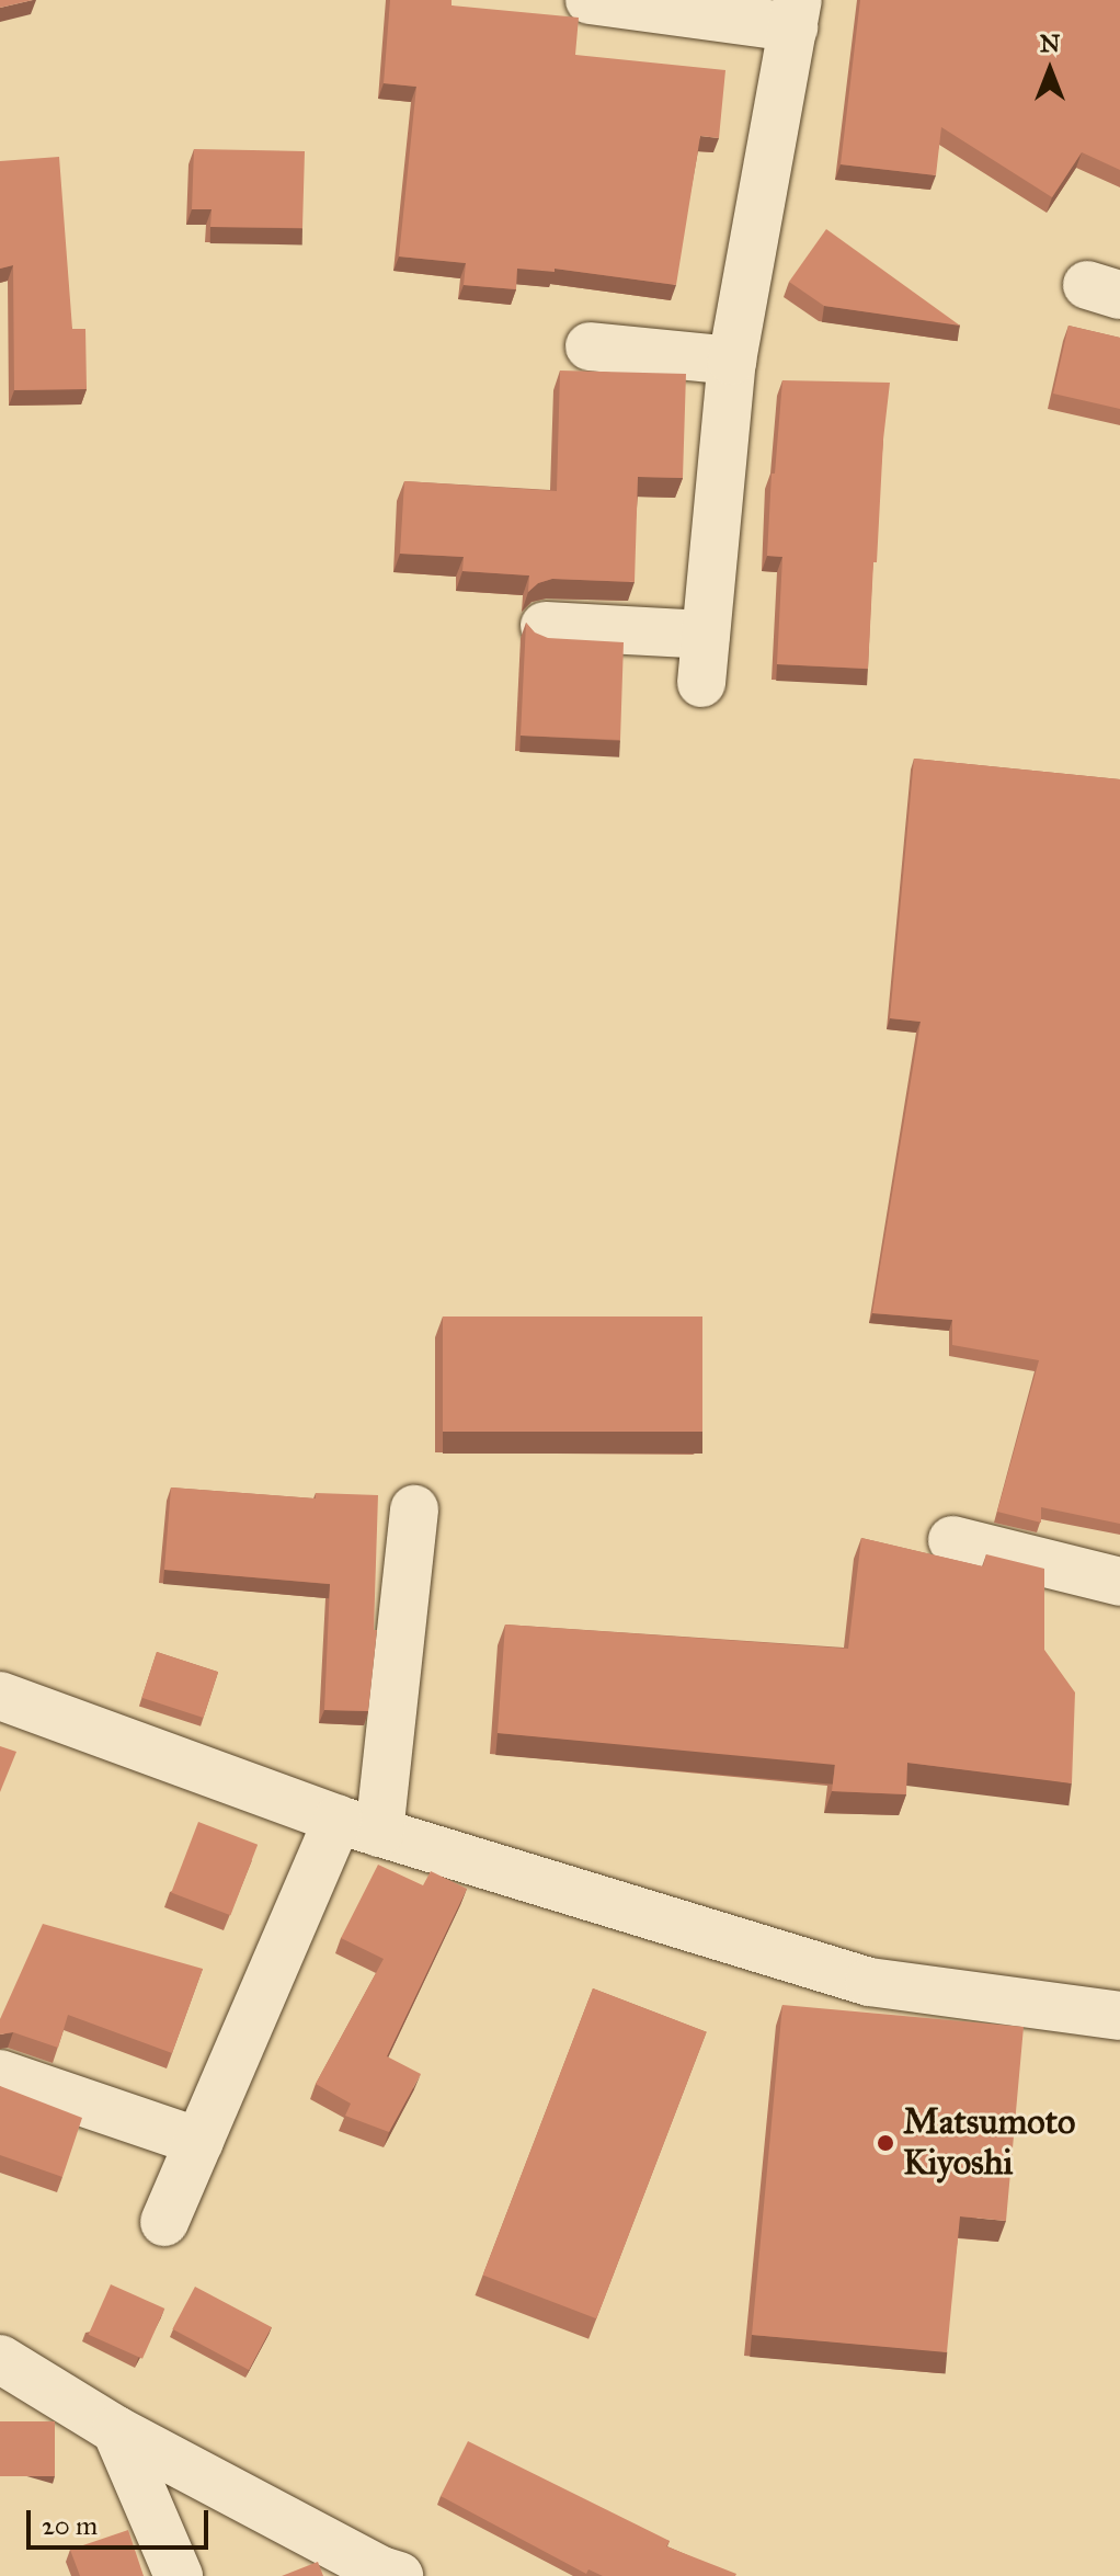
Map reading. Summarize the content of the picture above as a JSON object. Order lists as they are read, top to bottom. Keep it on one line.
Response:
{"places":["Matsumoto Kiyoshi"],"scale_bar":"20 m","north":"top"}
